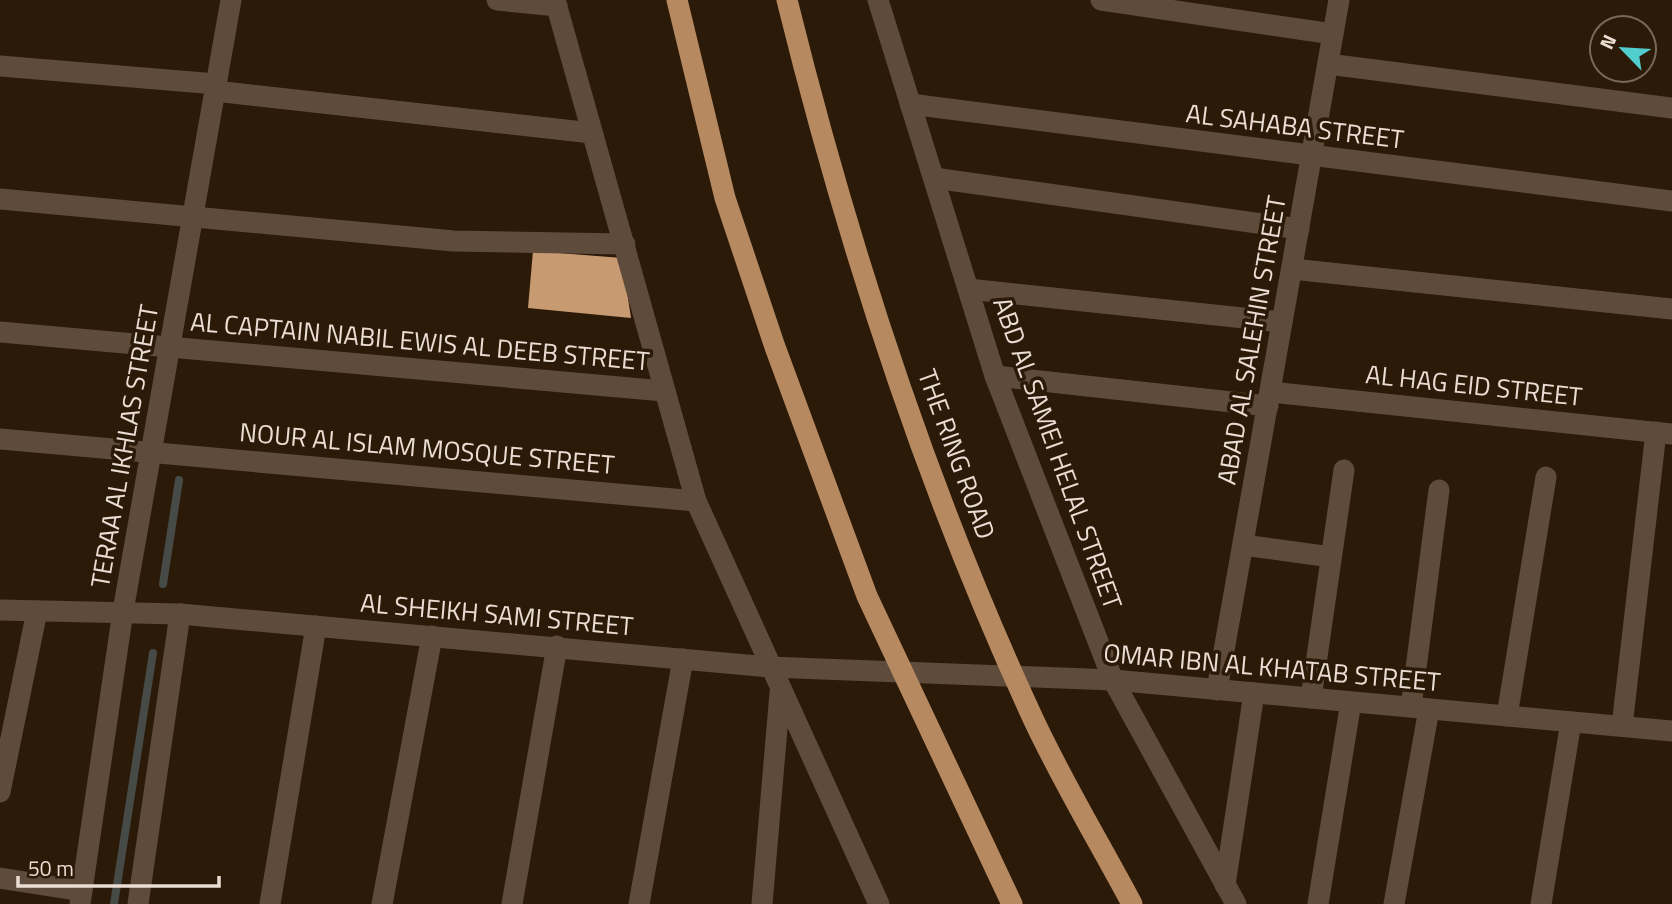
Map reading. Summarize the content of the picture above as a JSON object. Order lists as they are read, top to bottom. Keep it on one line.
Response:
{"streets":{"highway":["THE RING ROAD"],"street":["AL SAHABA STREET","ABAD AL SALEHIN STREET","AL CAPTAIN NABIL EWIS AL DEEB STREET","AL HAG EID STREET","TERAA AL IKHLAS STREET","NOUR AL ISLAM MOSQUE STREET","ABD AL SAMEI HELAL STREET","AL SHEIKH SAMI STREET","OMAR IBN AL KHATAB STREET"]},"crossings":[["AL SAHABA STREET","ABAD AL SALEHIN STREET"],["AL SAHABA STREET","ABD AL SAMEI HELAL STREET"],["ABAD AL SALEHIN STREET","AL HAG EID STREET"],["ABAD AL SALEHIN STREET","OMAR IBN AL KHATAB STREET"],["AL CAPTAIN NABIL EWIS AL DEEB STREET","TERAA AL IKHLAS STREET"],["AL HAG EID STREET","ABD AL SAMEI HELAL STREET"],["TERAA AL IKHLAS STREET","NOUR AL ISLAM MOSQUE STREET"],["TERAA AL IKHLAS STREET","AL SHEIKH SAMI STREET"],["ABD AL SAMEI HELAL STREET","OMAR IBN AL KHATAB STREET"],["AL SHEIKH SAMI STREET","OMAR IBN AL KHATAB STREET"]],"scale_bar":"50 m","north":"top left"}
